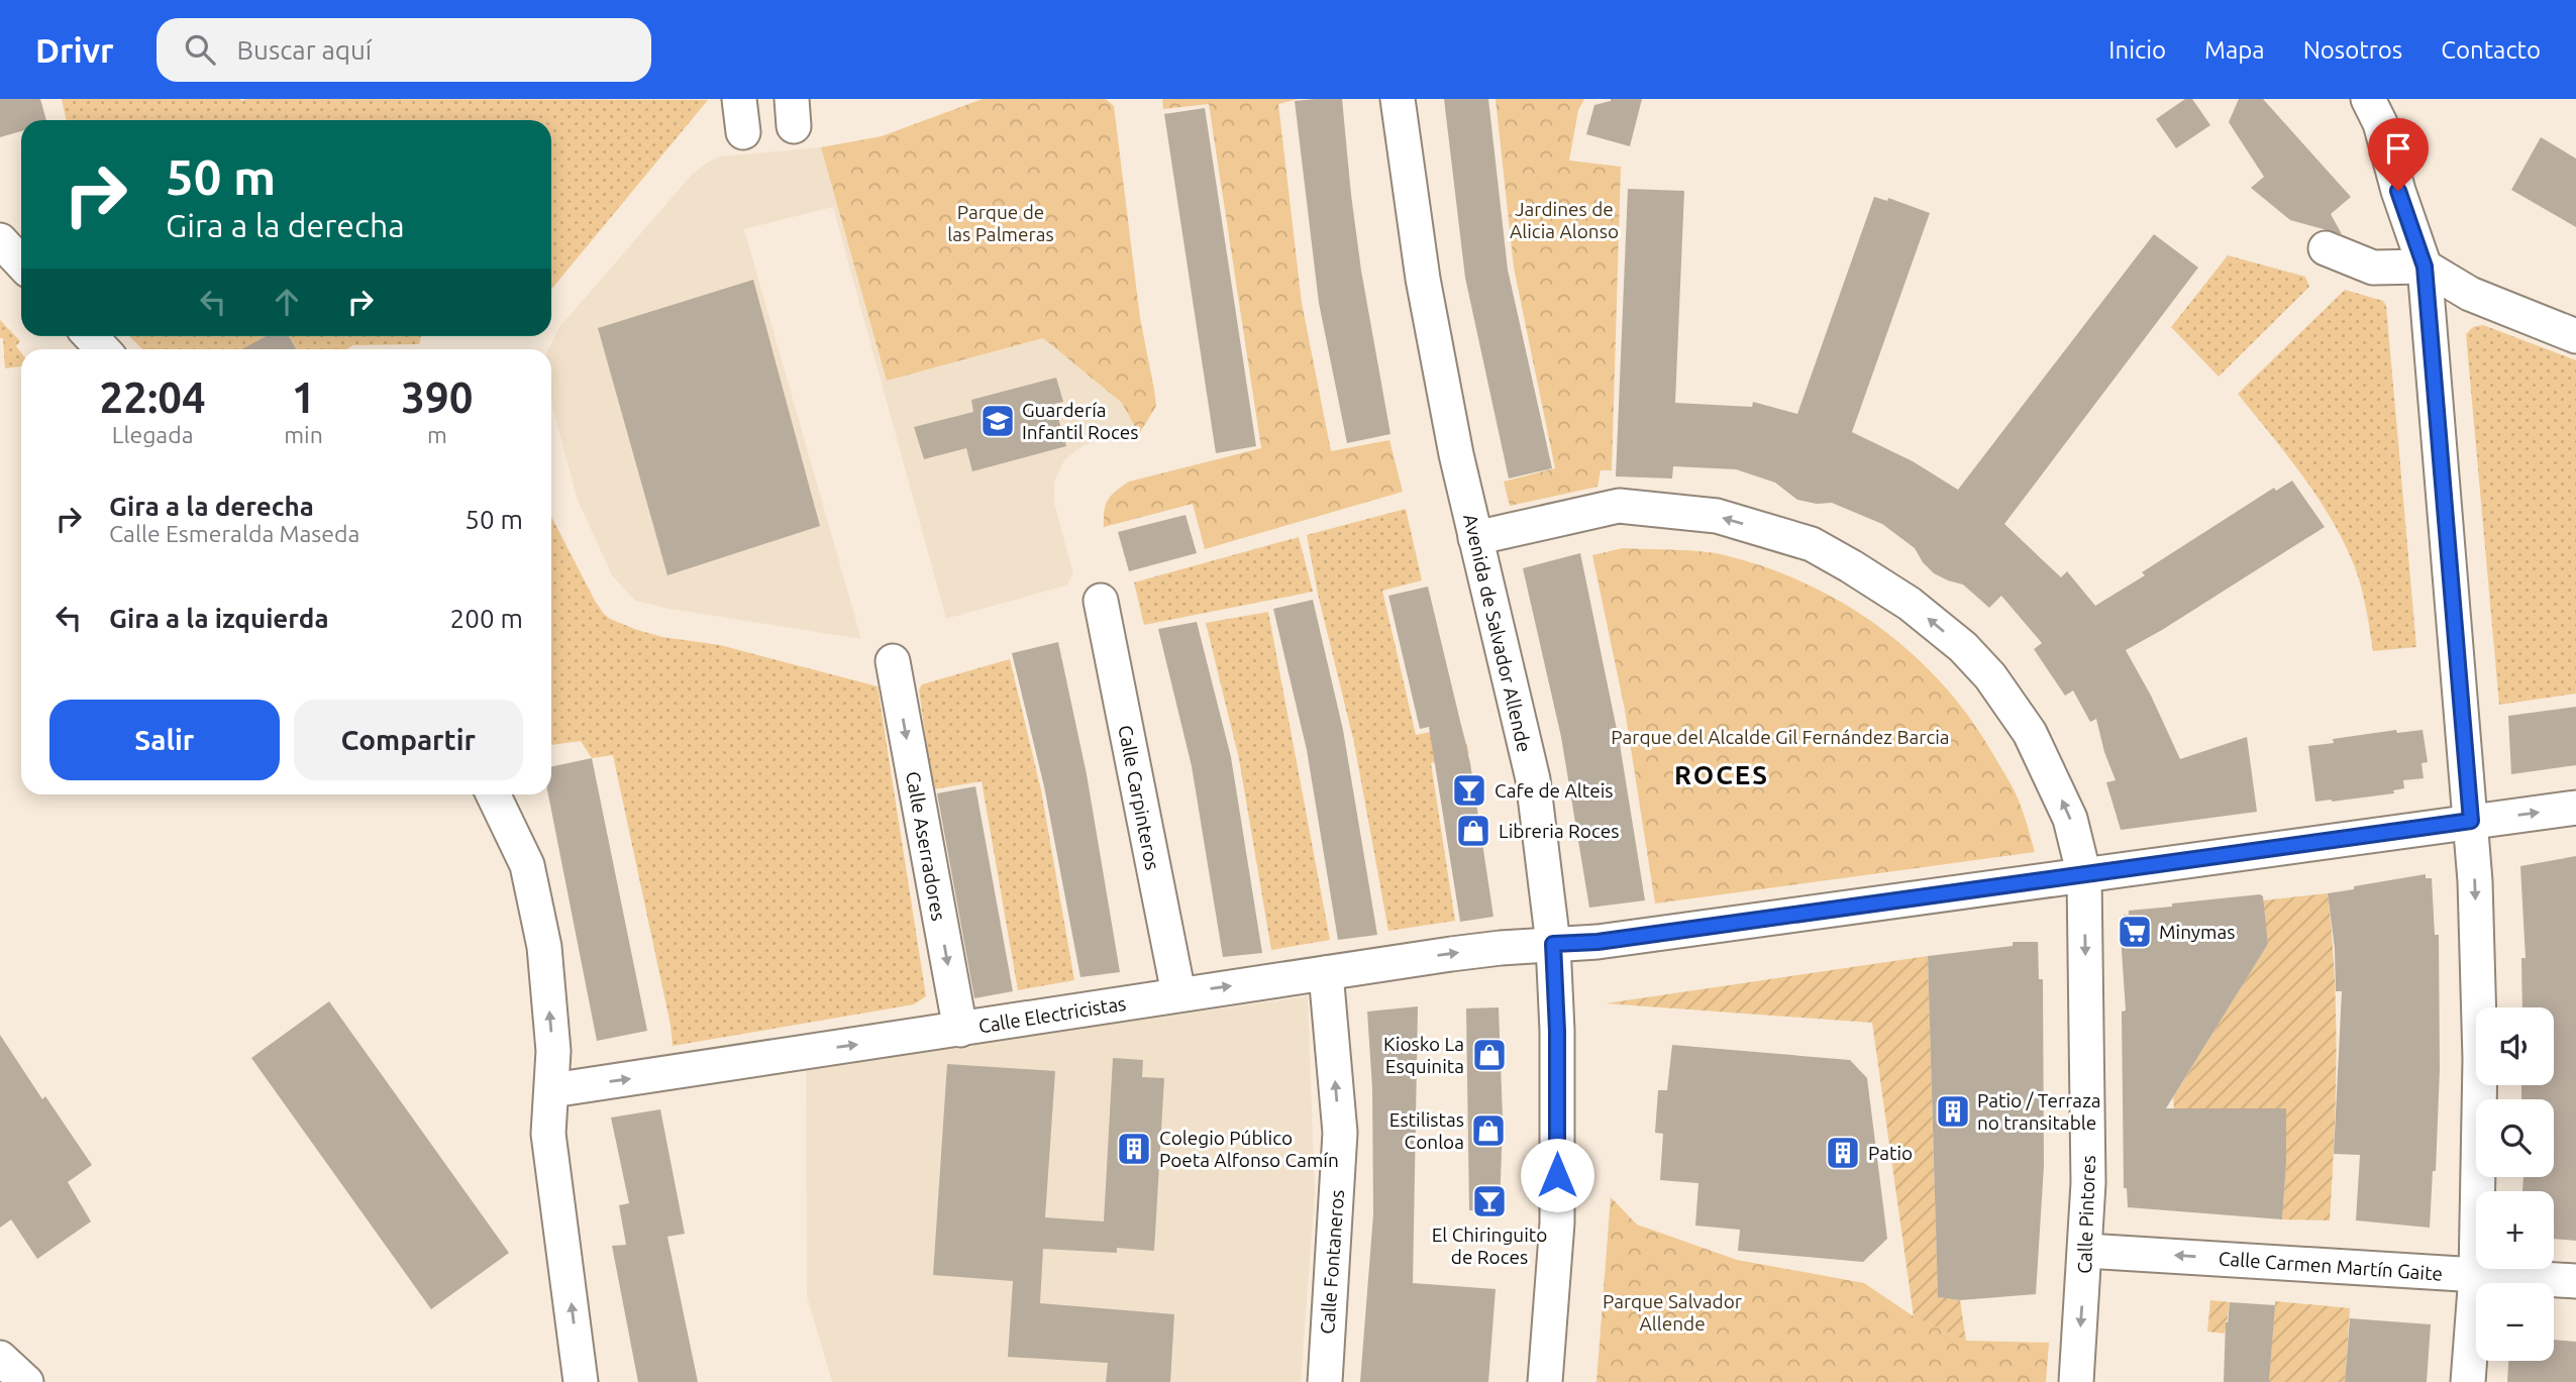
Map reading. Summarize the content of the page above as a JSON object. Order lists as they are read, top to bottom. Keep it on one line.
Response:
{"streets":{"street":["Avenida de Salvador Allende","Calle Carpinteros","Calle Aserradores","Calle Electricistas","Calle Pintores","Calle Fontaneros","Calle Carmen Martín Gaite"]},"crossings":[["Avenida de Salvador Allende","Calle Electricistas"],["Avenida de Salvador Allende","Calle Pintores"],["Calle Carpinteros","Calle Electricistas"],["Calle Aserradores","Calle Electricistas"],["Calle Electricistas","Calle Pintores"],["Calle Electricistas","Calle Fontaneros"],["Calle Pintores","Calle Carmen Martín Gaite"]],"one_way":["Calle Aserradores","Calle Electricistas","Calle Fontaneros","Calle Carmen Martín Gaite"],"districts":["ROCES"],"parks":["Jardines de Alicia Alonso","Parque de las Palmeras","Parque del Alcalde Gil Fernández Barcia","Parque Salvador Allende"],"places":{"school or university":["Guardería Infantil Roces"],"bar":["Cafe de Alteis","El Chiringuito de Roces"],"shop":["Libreria Roces","Kiosko La Esquinita","Estilistas Conloa"],"supermarket":["Minymas"],"building":["Patio / Terraza no transitable","Colegio Público Poeta Alfonso Camín","Patio"]},"page":{"header":"Drivr","search":"Buscar aquí","nav":["Inicio","Mapa","Nosotros","Contacto"],"turn":["50 m","Gira a la derecha"],"eta":["22:04","Llegada","1","min","390","m"],"list":[{"name":"Gira a la derecha","note":"Calle Esmeralda Maseda","value":"50 m"},{"name":"Gira a la izquierda","value":"200 m"}],"buttons":["Salir","Compartir"],"map_buttons":["+","−"]}}
